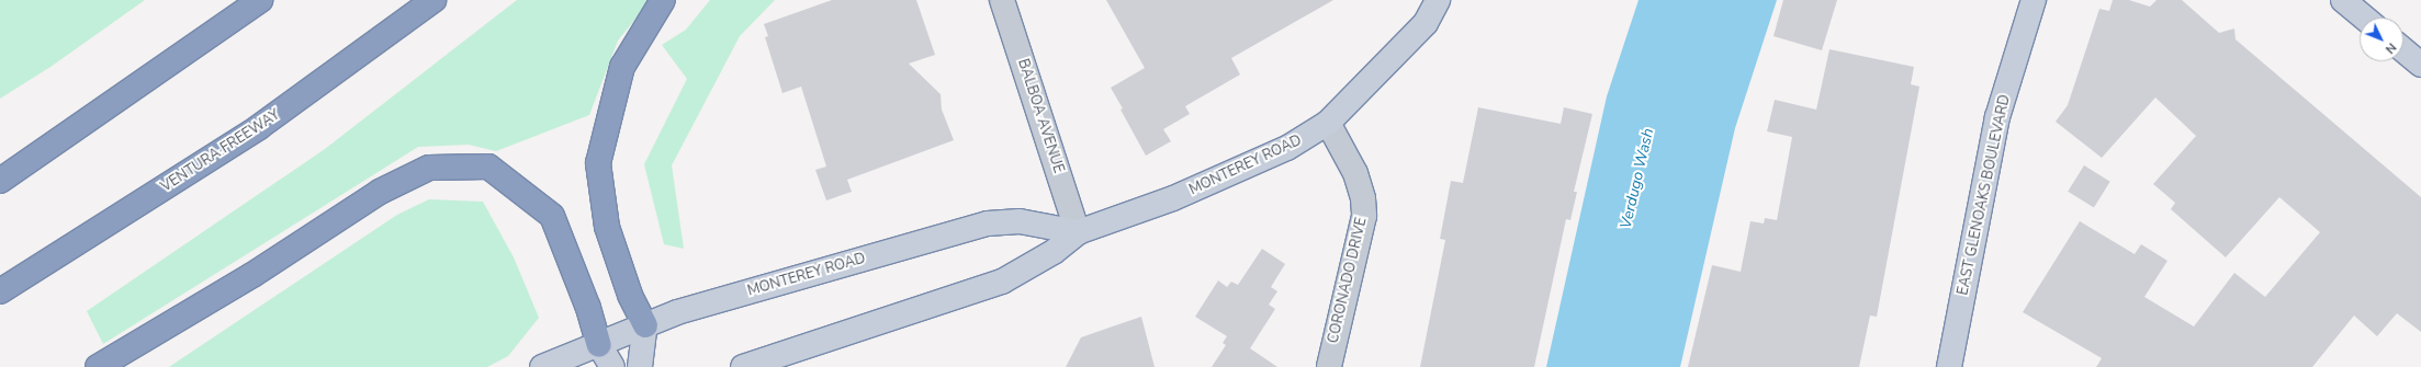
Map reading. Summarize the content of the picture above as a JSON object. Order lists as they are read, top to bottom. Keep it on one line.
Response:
{"streets":{"highway":["VENTURA FREEWAY"],"main road":["MONTEREY ROAD","EAST GLENOAKS BOULEVARD"],"street":["BALBOA AVENUE","CORONADO DRIVE"]},"crossings":[["BALBOA AVENUE","MONTEREY ROAD"],["MONTEREY ROAD","CORONADO DRIVE"]],"water":["Verdugo Wash"],"north":"bottom right"}
